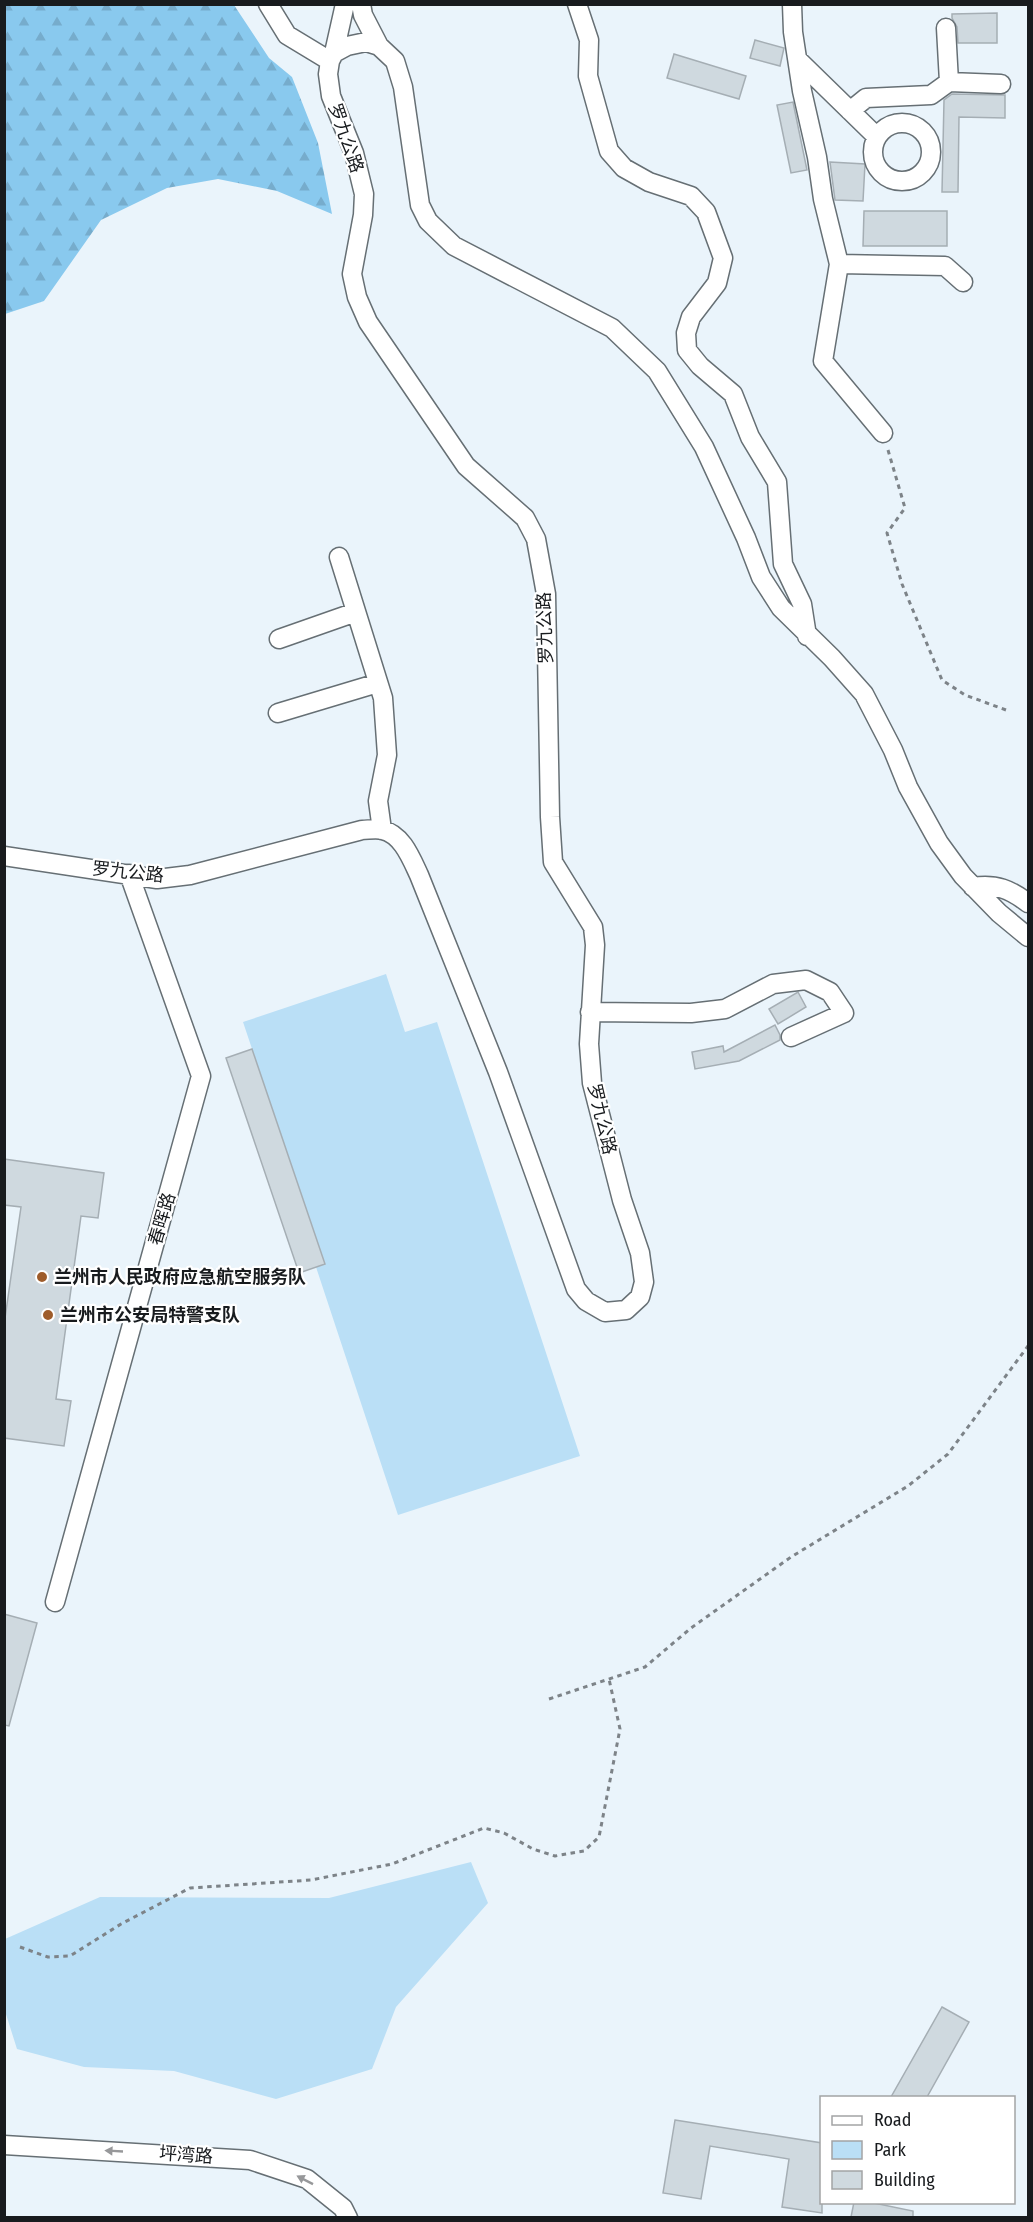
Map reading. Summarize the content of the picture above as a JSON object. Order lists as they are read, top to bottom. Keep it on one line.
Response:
{"streets":{"street":["罗九公路","春晖路","坪湾路"]},"crossings":[["罗九公路","春晖路"]],"one_way":["坪湾路"],"places":["兰州市人民政府应急航空服务队","兰州市公安局特警支队"],"legend":["Road","Park","Building"]}
